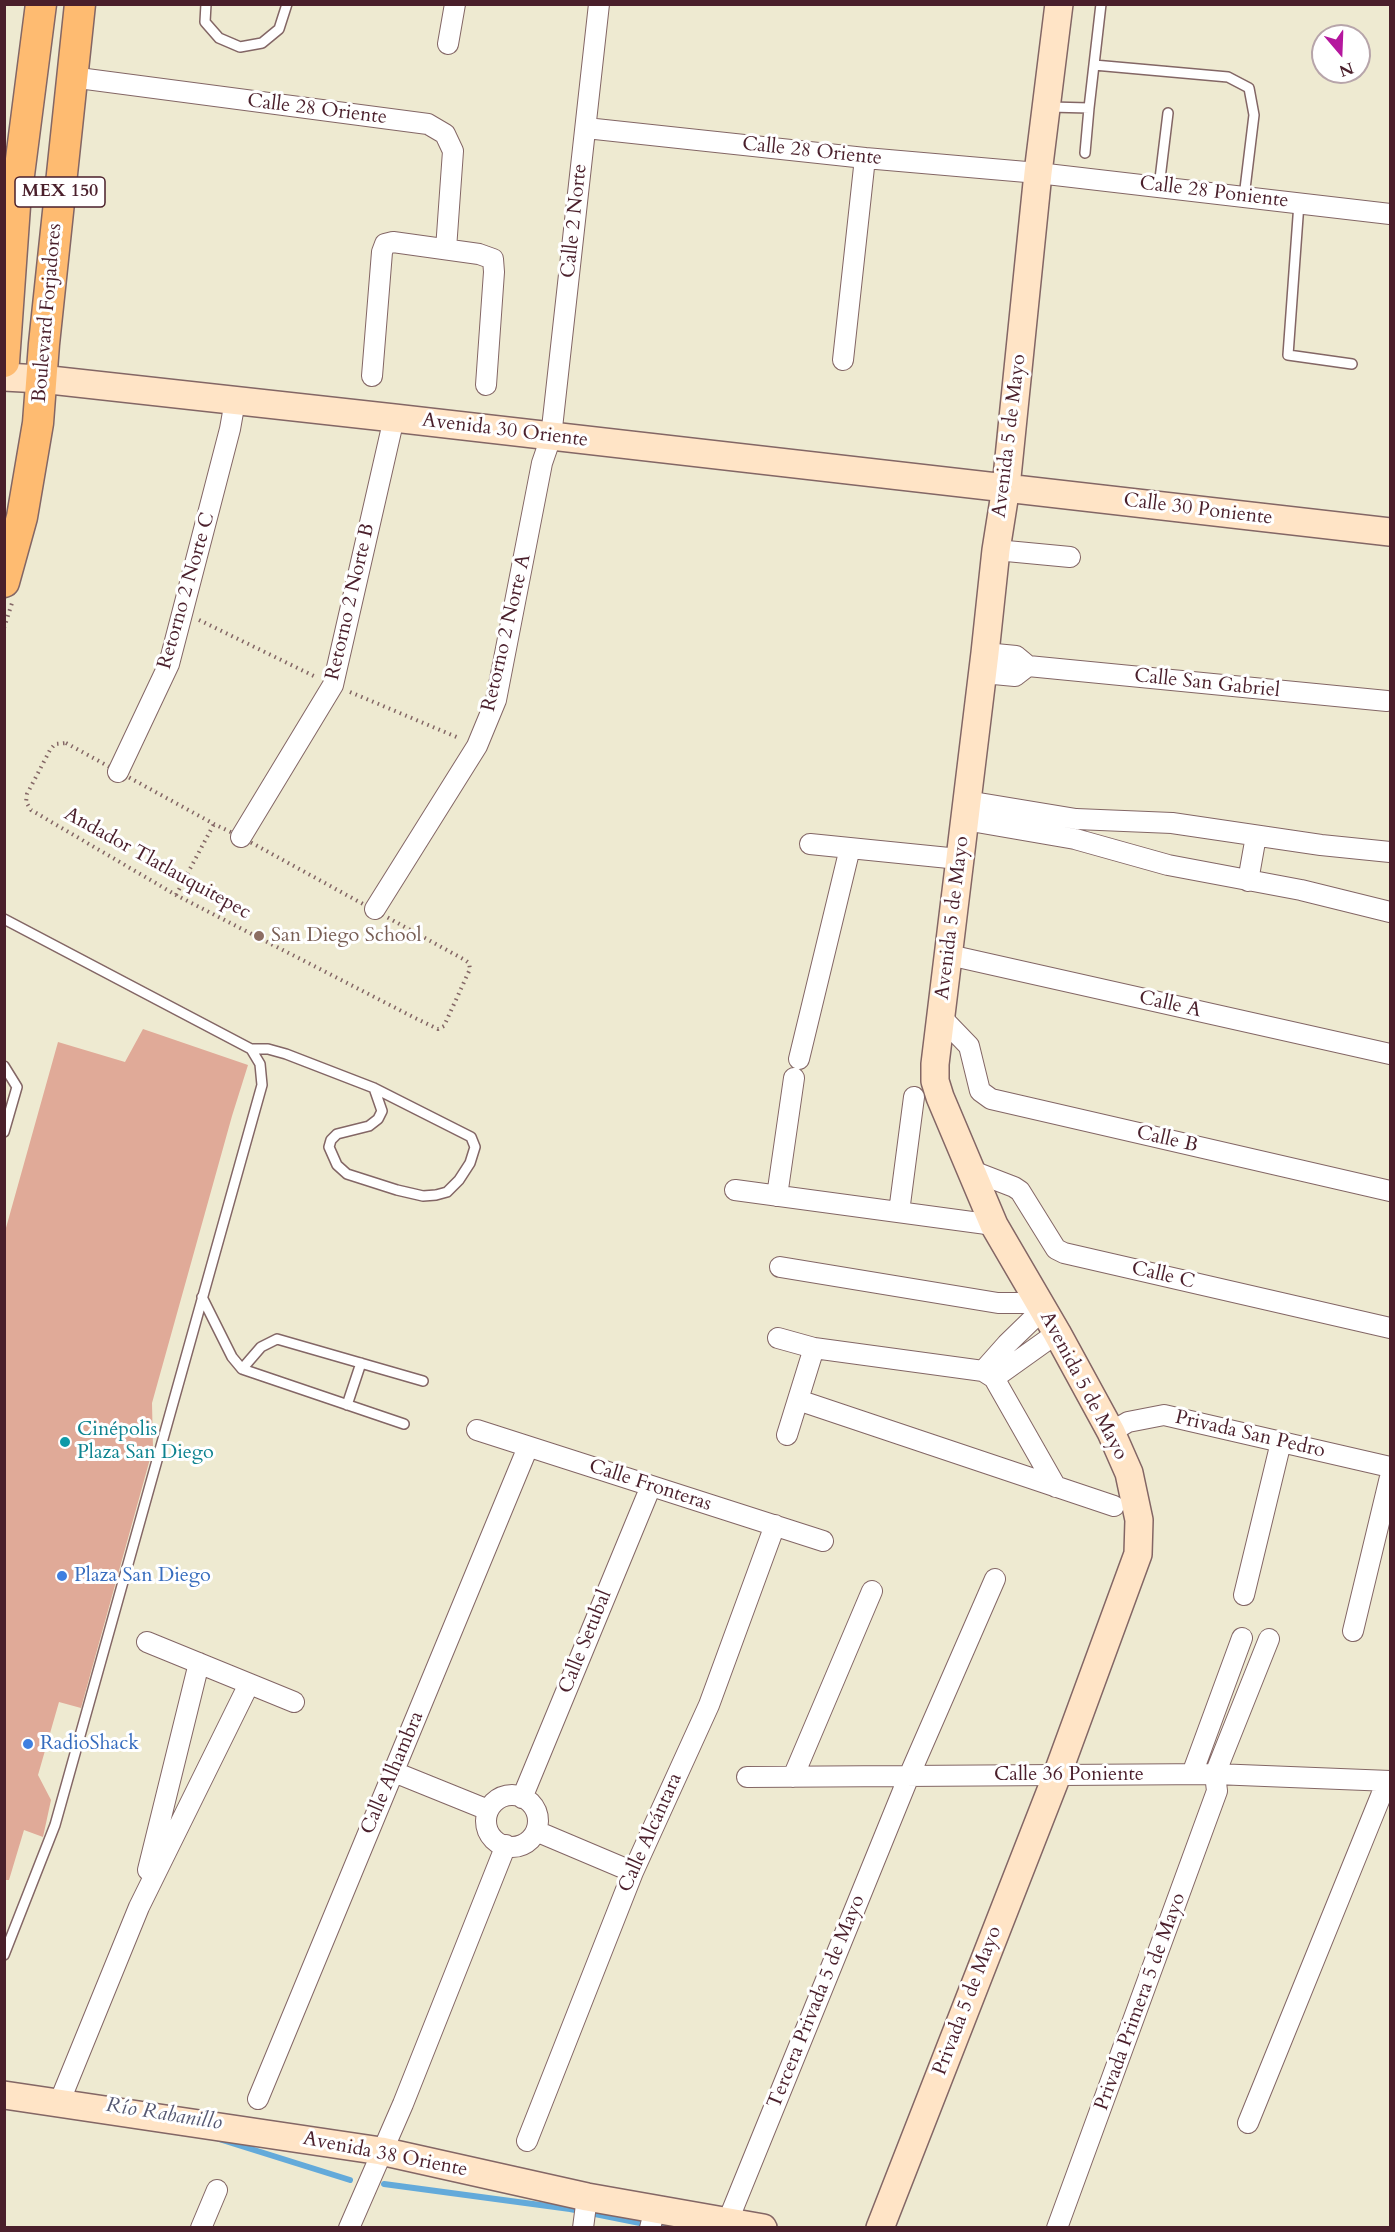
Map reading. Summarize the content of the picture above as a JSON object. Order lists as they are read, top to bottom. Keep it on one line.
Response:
{"streets":{"main road":["MEX 150","Boulevard Forjadores"],"street":["Calle 28 Oriente","Calle 28 Poniente","Calle 2 Norte","Avenida 30 Oriente","Avenida 5 de Mayo","Calle 30 Poniente","Retorno 2 Norte C","Retorno 2 Norte B","Retorno 2 Norte A","Calle San Gabriel","Calle A","Calle B","Calle C","Privada San Pedro","Calle Fronteras","Calle Setubal","Calle Alhambra","Calle 36 Poniente","Calle Alcántara","Privada 5 de Mayo","Tercera Privada 5 de Mayo","Privada Primera 5 de Mayo","Avenida 38 Oriente"],"path":["Andador Tlatlauquitepec"]},"crossings":[["Calle 28 Oriente","Calle 28 Poniente"],["Calle 28 Oriente","Calle 2 Norte"],["Calle 28 Oriente","Boulevard Forjadores"],["Calle 28 Oriente","Avenida 5 de Mayo"],["Calle 28 Poniente","Avenida 5 de Mayo"],["Calle 2 Norte","Avenida 30 Oriente"],["Calle 2 Norte","Retorno 2 Norte A"],["Boulevard Forjadores","Avenida 30 Oriente"],["Avenida 30 Oriente","Avenida 5 de Mayo"],["Avenida 30 Oriente","Calle 30 Poniente"],["Avenida 30 Oriente","Retorno 2 Norte C"],["Avenida 30 Oriente","Retorno 2 Norte B"],["Avenida 30 Oriente","Retorno 2 Norte A"],["Avenida 5 de Mayo","Calle 30 Poniente"],["Avenida 5 de Mayo","Calle San Gabriel"],["Avenida 5 de Mayo","Calle A"],["Avenida 5 de Mayo","Calle B"],["Avenida 5 de Mayo","Calle C"],["Avenida 5 de Mayo","Privada San Pedro"],["Avenida 5 de Mayo","Calle 36 Poniente"],["Avenida 5 de Mayo","Privada 5 de Mayo"],["Retorno 2 Norte C","Andador Tlatlauquitepec"],["Retorno 2 Norte A","Andador Tlatlauquitepec"],["Calle Fronteras","Calle Setubal"],["Calle Fronteras","Calle Alhambra"],["Calle Fronteras","Calle Alcántara"],["Calle 36 Poniente","Privada 5 de Mayo"],["Calle 36 Poniente","Tercera Privada 5 de Mayo"],["Calle 36 Poniente","Privada Primera 5 de Mayo"],["Tercera Privada 5 de Mayo","Avenida 38 Oriente"]],"water":["Río Rabanillo"],"places":["San Diego School","Cinépolis Plaza San Diego","Plaza San Diego","RadioShack"],"north":"bottom"}
